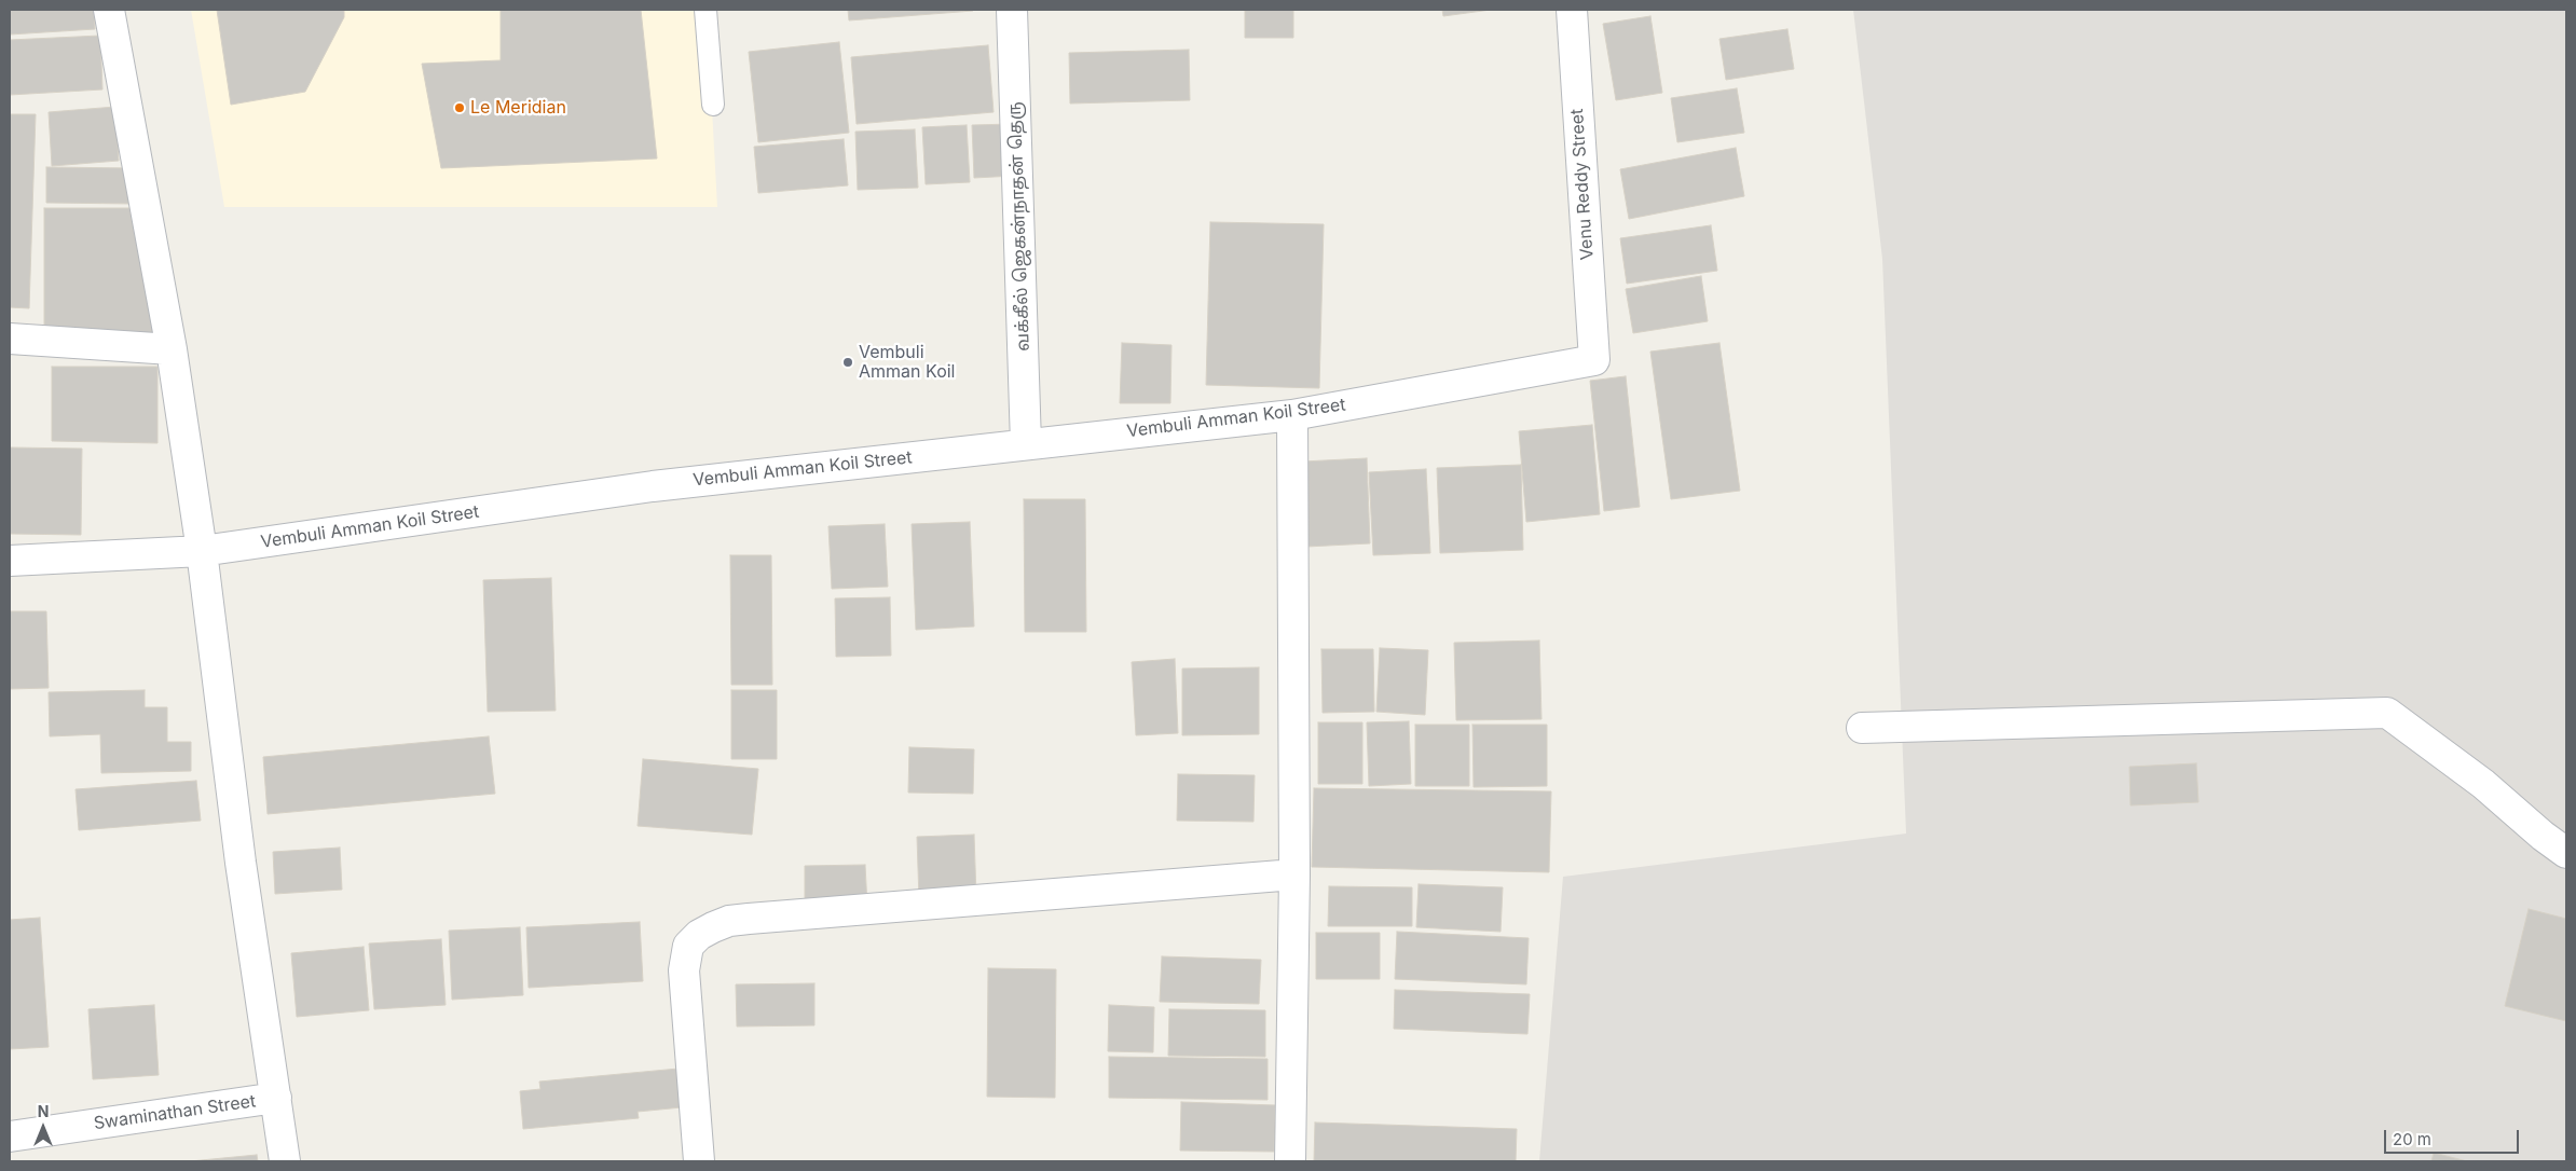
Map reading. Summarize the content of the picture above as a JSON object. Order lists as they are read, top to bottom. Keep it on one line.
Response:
{"streets":{"street":["Venu Reddy Street","வக்கீல் ஜெகன்நாதன் தெரு","Vembuli Amman Koil Street","Swaminathan Street"]},"crossings":[["Venu Reddy Street","Vembuli Amman Koil Street"],["வக்கீல் ஜெகன்நாதன் தெரு","Vembuli Amman Koil Street"]],"places":["Le Meridian","Vembuli Amman Koil"],"scale_bar":"20 m","north":"top"}
